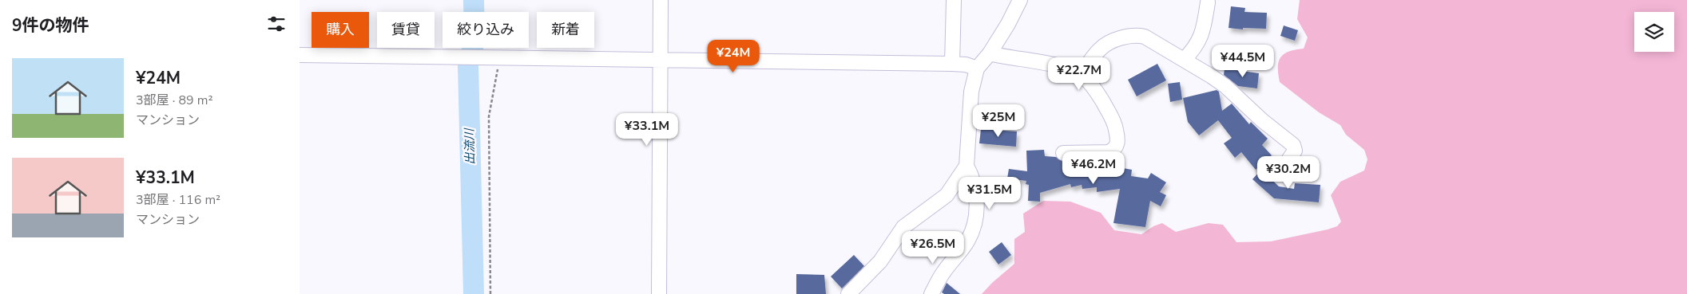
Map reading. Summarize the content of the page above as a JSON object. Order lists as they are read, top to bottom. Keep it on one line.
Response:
{"water":["出流川"],"page":{"heading":"9件の物件","chip":["購入","賃貸","絞り込み","新着"],"price":["¥24M","¥44.5M","¥22.7M","¥25M","¥33.1M","¥46.2M","¥30.2M","¥31.5M","¥26.5M"],"list":[{"name":"¥24M","note":"3部屋 · 89 m² · マンション"},{"name":"¥33.1M","note":"3部屋 · 116 m² · マンション"}]}}
